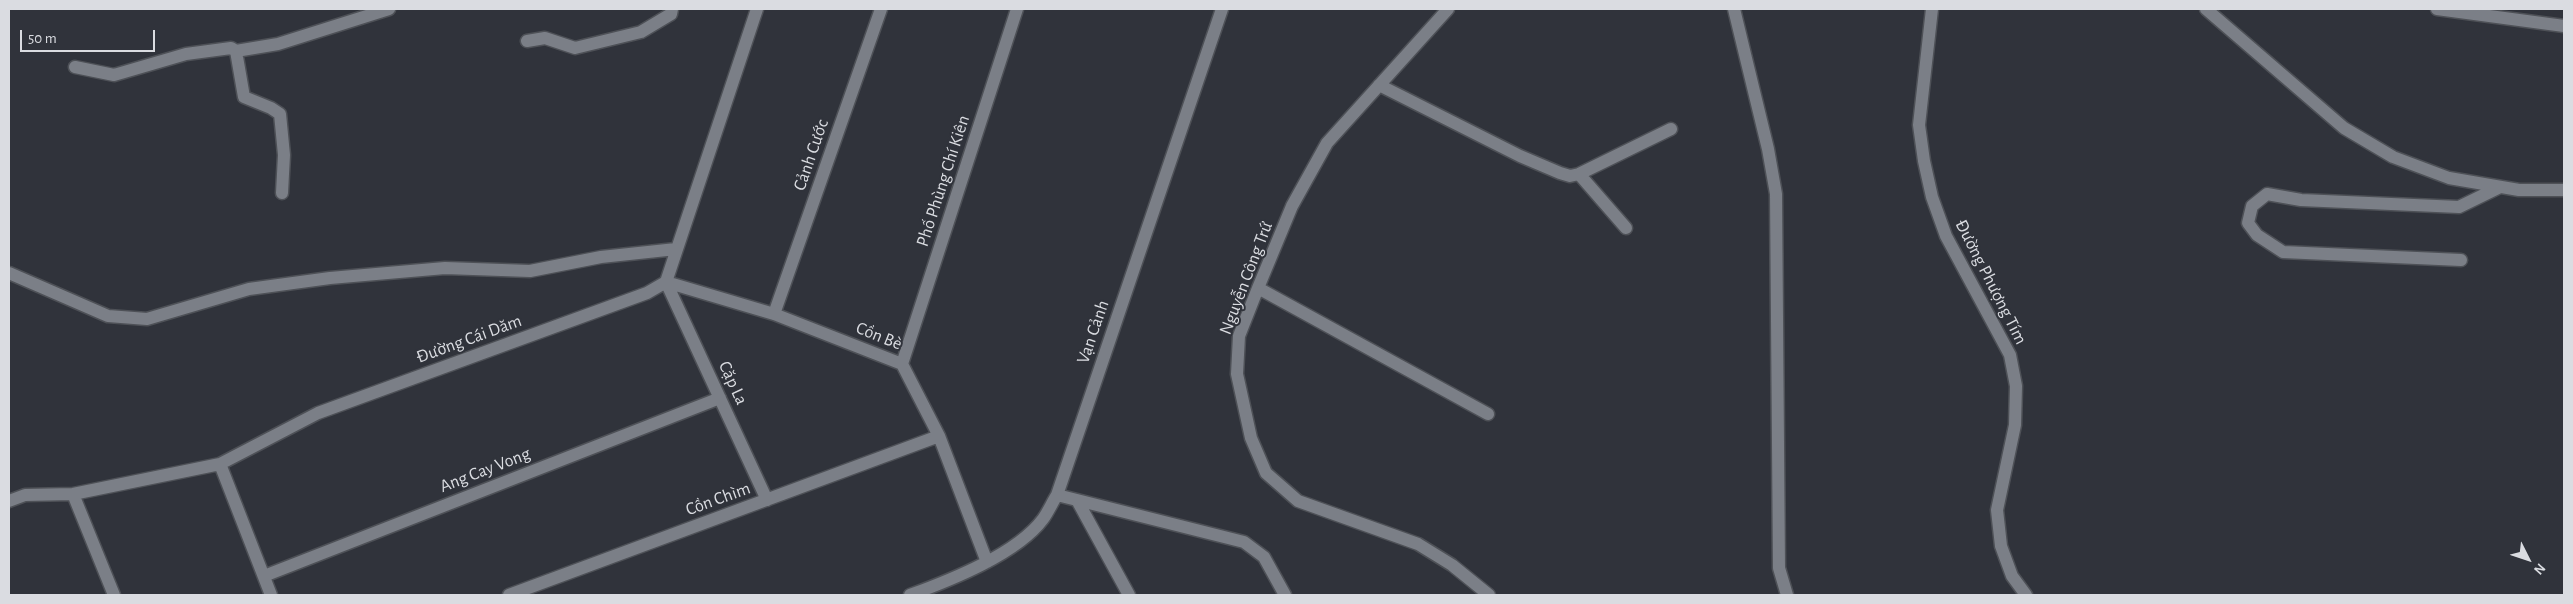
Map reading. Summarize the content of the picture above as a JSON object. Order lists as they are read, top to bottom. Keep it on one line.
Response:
{"streets":{"street":["Cảnh Cước","Phố Phùng Chí Kiên","Nguyễn Công Trứ","Đường Phượng Tím","Vạn Cảnh","Cồn Bè","Đường Cái Dăm","Cặp La","Ang Cay Vong","Cồn Chìm"]},"crossings":[["Cảnh Cước","Cồn Bè"],["Phố Phùng Chí Kiên","Cồn Bè"],["Vạn Cảnh","Cồn Bè"],["Cồn Bè","Đường Cái Dăm"],["Cồn Bè","Cặp La"],["Cồn Bè","Cồn Chìm"],["Đường Cái Dăm","Cặp La"],["Cặp La","Ang Cay Vong"],["Cặp La","Cồn Chìm"]],"scale_bar":"50 m","north":"bottom right"}
